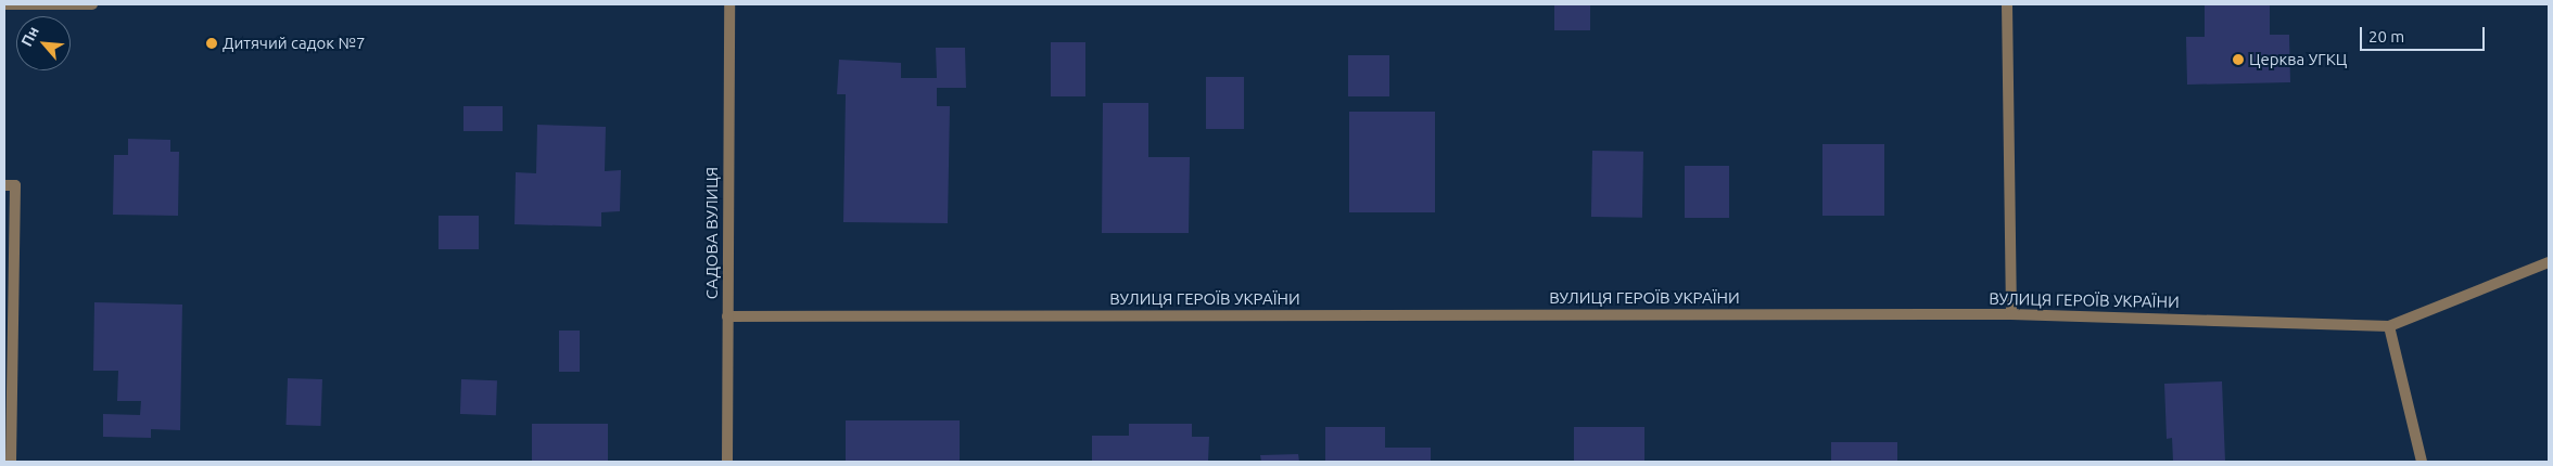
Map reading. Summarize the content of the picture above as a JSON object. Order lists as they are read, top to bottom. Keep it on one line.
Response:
{"streets":{"street":["САДОВА ВУЛИЦЯ","ВУЛИЦЯ ГЕРОЇВ УКРАЇНИ"]},"crossings":[["САДОВА ВУЛИЦЯ","ВУЛИЦЯ ГЕРОЇВ УКРАЇНИ"]],"places":["Дитячий садок №7","Церква УГКЦ"],"scale_bar":"20 m","north":"top left"}
